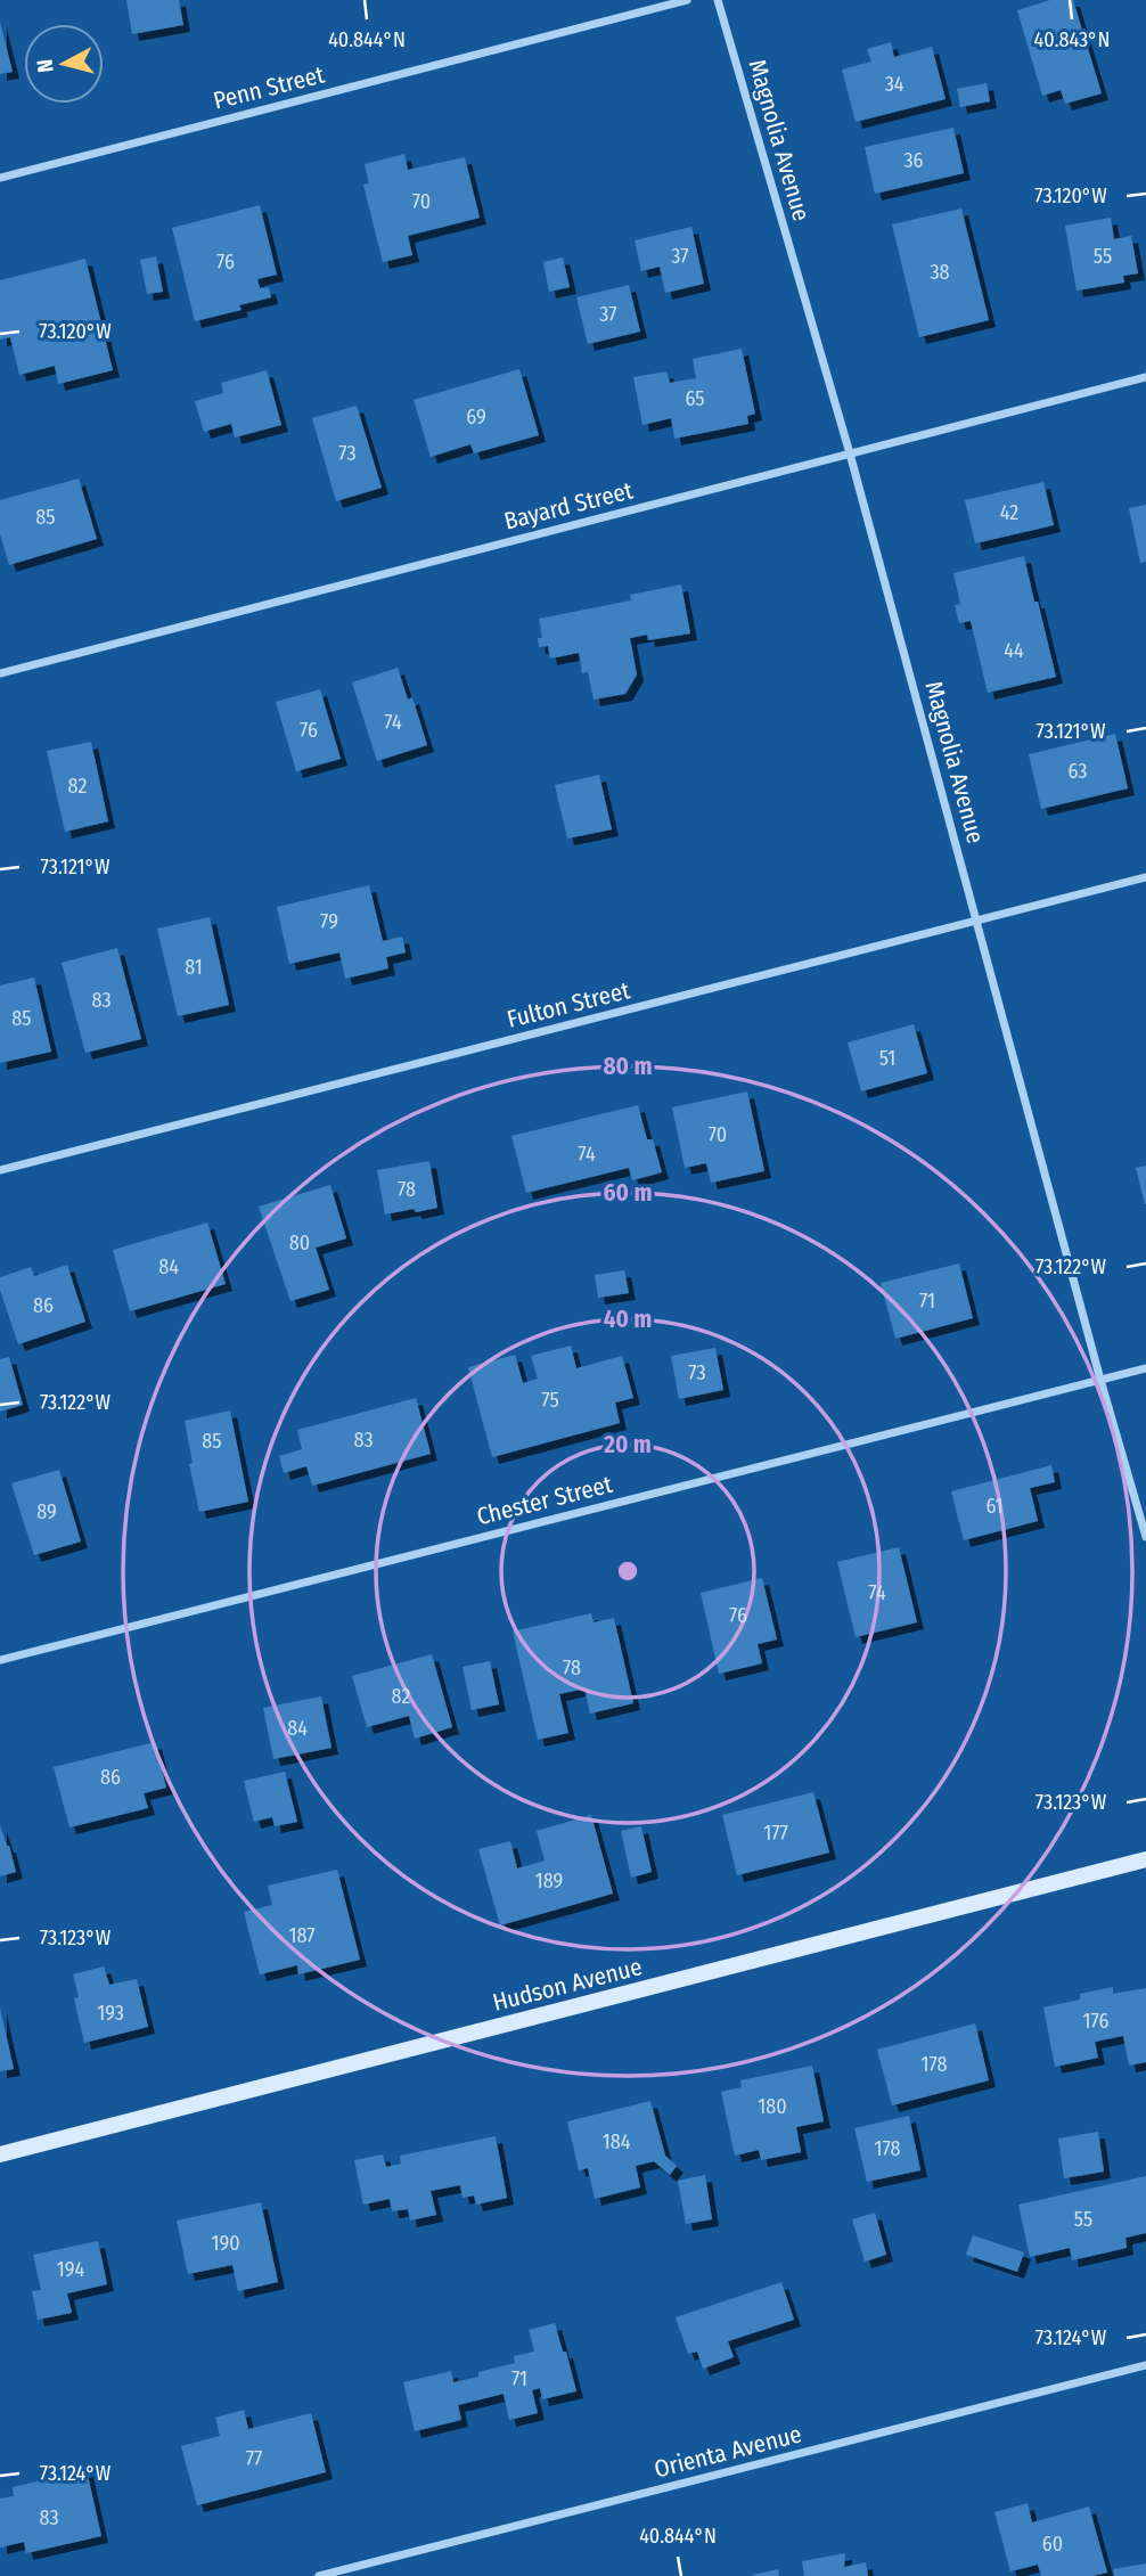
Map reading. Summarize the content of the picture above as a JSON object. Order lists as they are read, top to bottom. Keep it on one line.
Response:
{"streets":{"street":["Penn Street","Magnolia Avenue","Bayard Street","Fulton Street","Chester Street","Hudson Avenue","Orienta Avenue"]},"crossings":[["Magnolia Avenue","Bayard Street"],["Magnolia Avenue","Fulton Street"],["Magnolia Avenue","Chester Street"]],"house_numbers":["34","36","70","37","55","76","38","37","65","69","73","42","85","44","74","76","63","82","79","81","83","85","51","70","74","78","80","84","71","86","73","75","83","85","61","89","74","76","78","82","84","86","177","189","187","193","176","178","180","184","178","55","190","194","71","77","83","60"],"north":"left","coordinates":["40.844°N","40.843°N","73.120°W","73.121°W","73.122°W","73.123°W","73.124°W"],"rings":["80 m","60 m","40 m","20 m"]}
